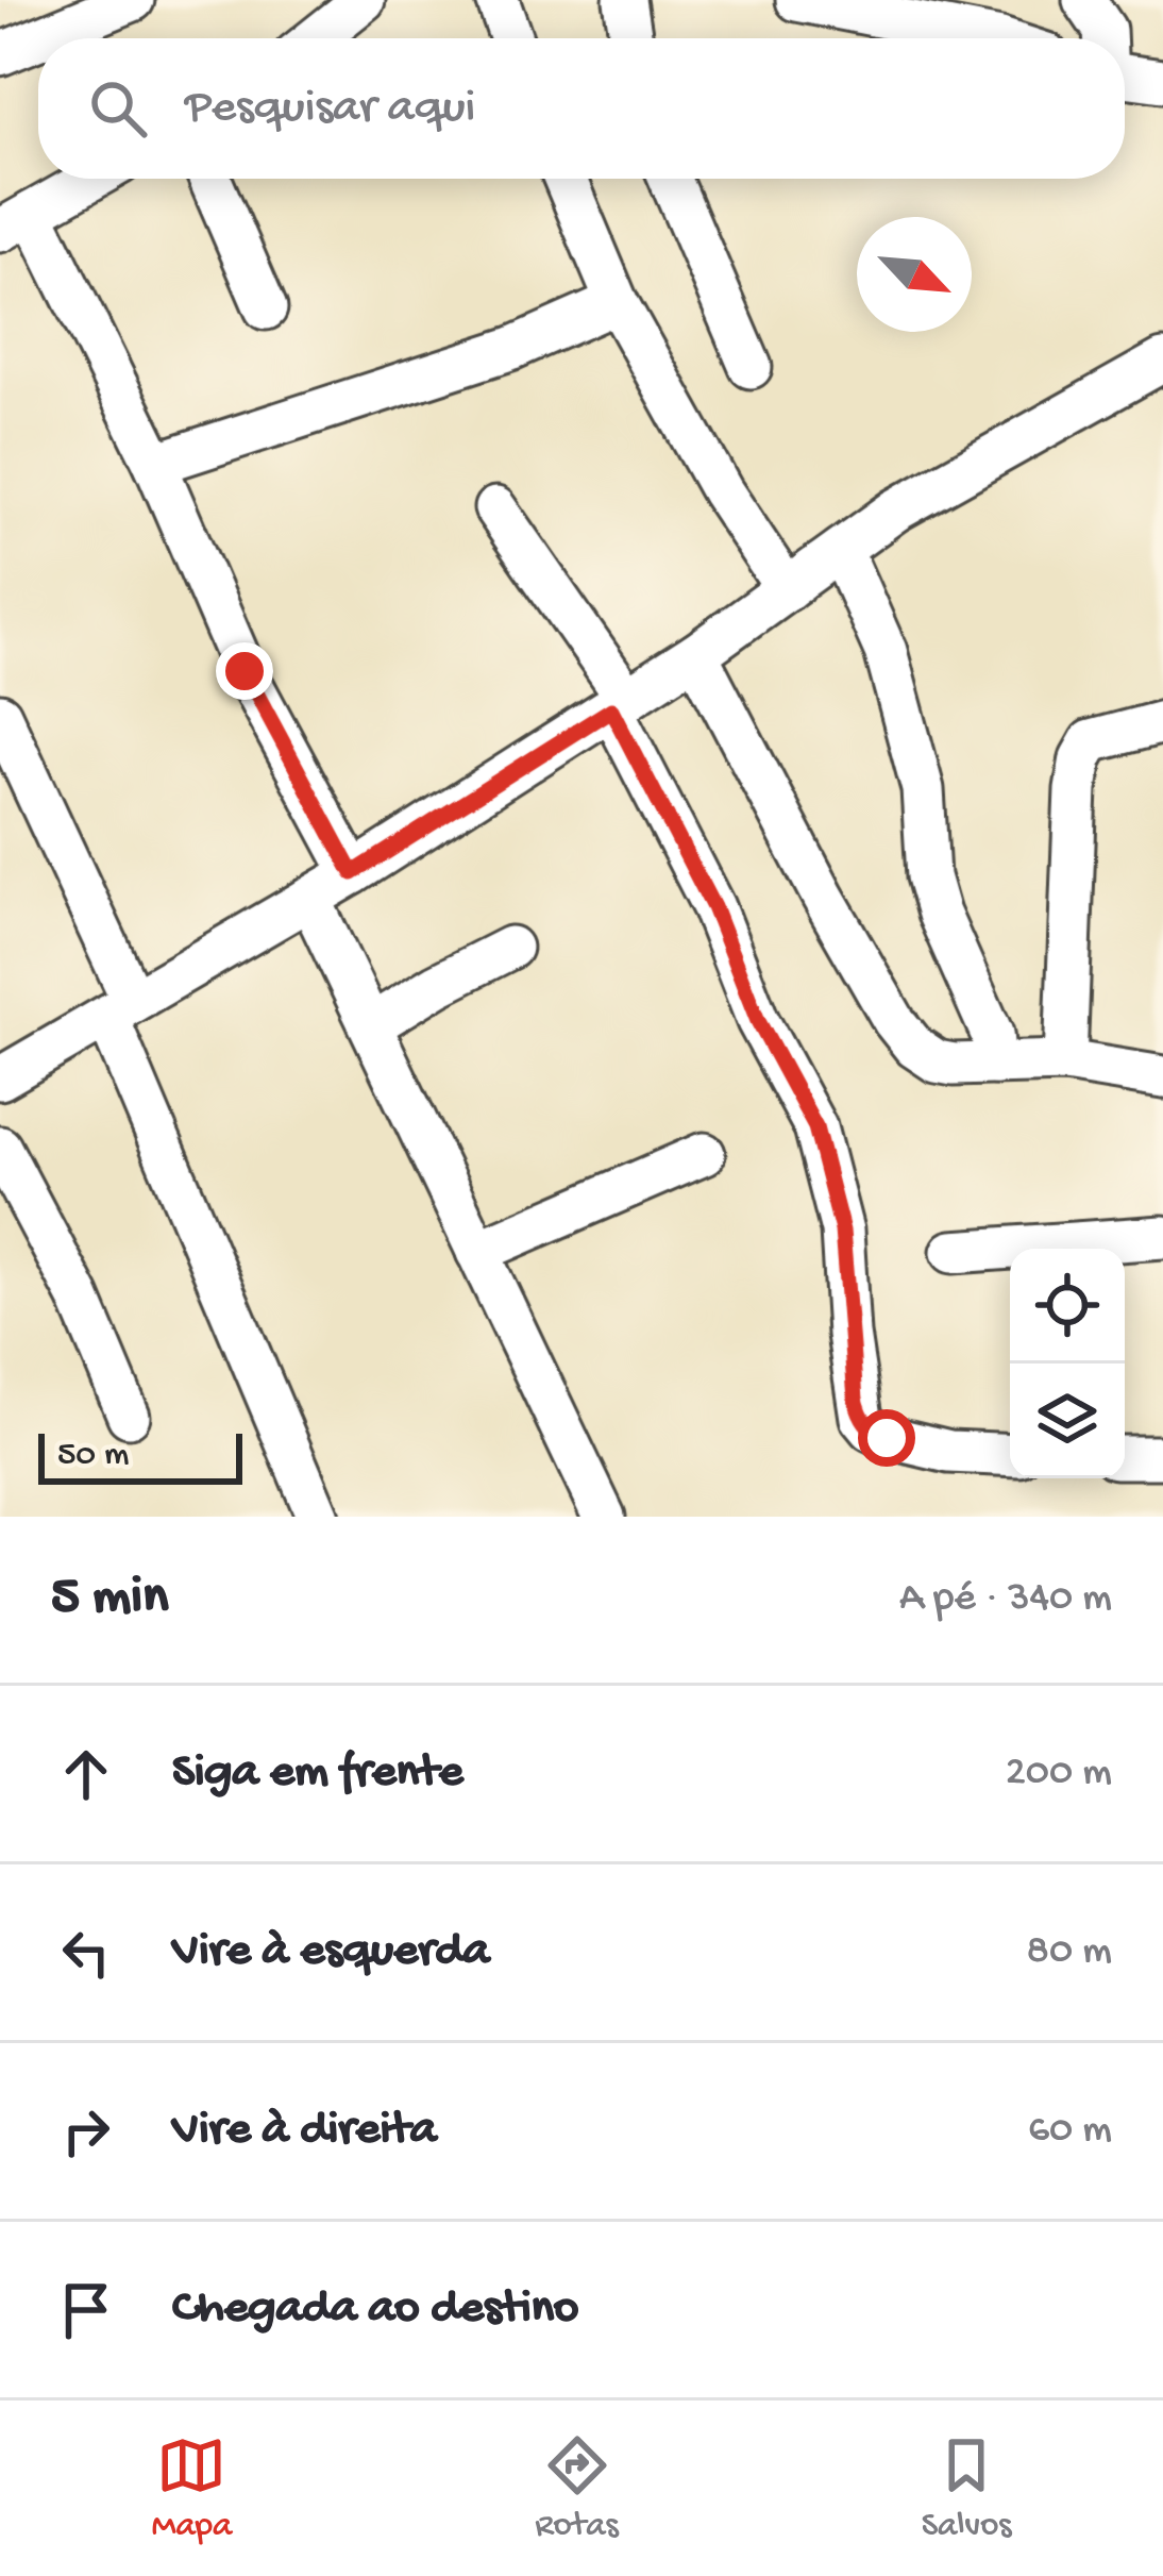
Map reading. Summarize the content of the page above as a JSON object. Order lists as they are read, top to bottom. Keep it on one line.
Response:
{"scale_bar":"50 m","north":"bottom right","page":{"search":"Pesquisar aqui","scale":"50 m","heading":["5 min","A pé · 340 m"],"list":[["Siga em frente","200 m"],["Vire à esquerda","80 m"],["Vire à direita","60 m"],"Chegada ao destino"],"nav":["Mapa","Rotas","Salvos"]}}
